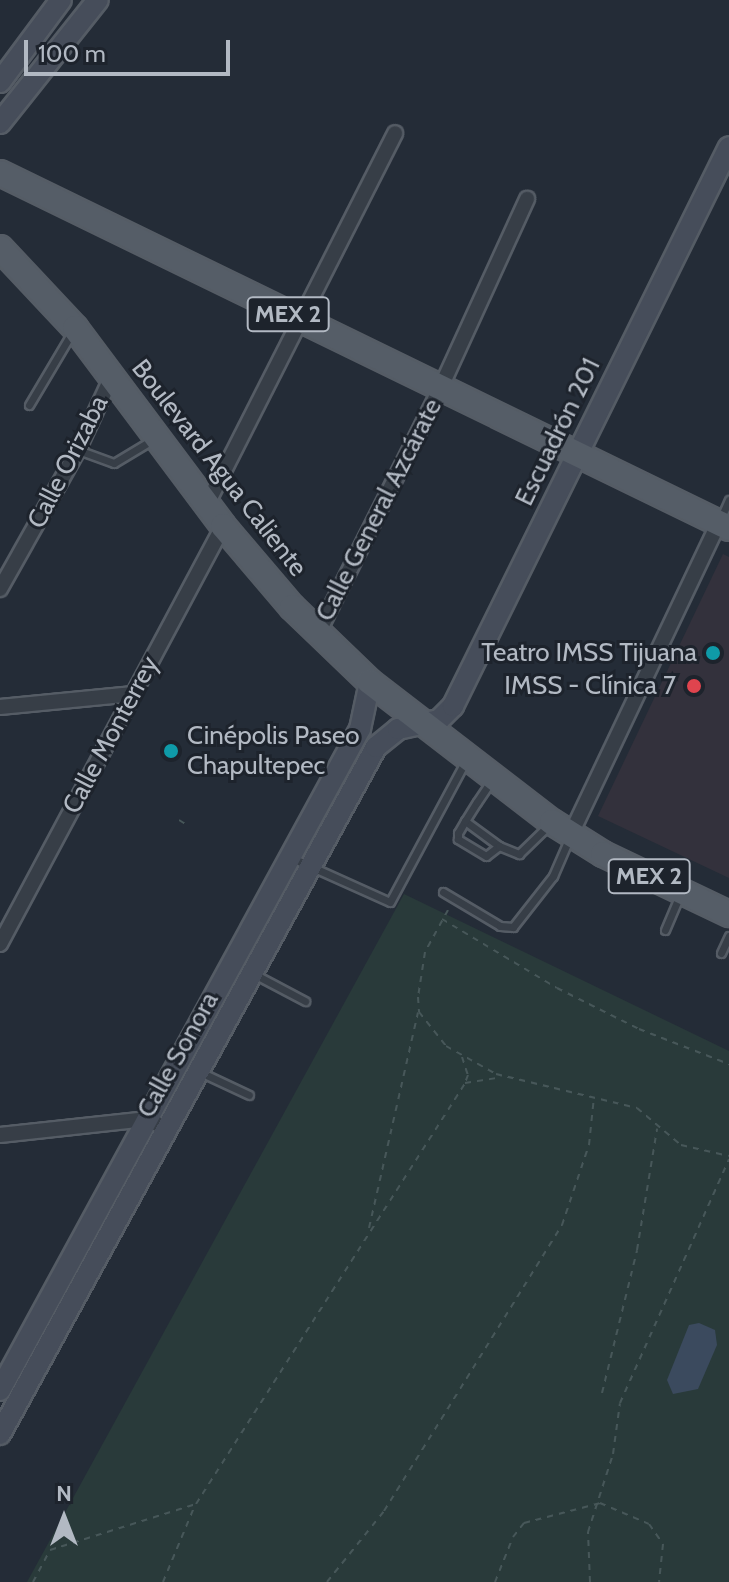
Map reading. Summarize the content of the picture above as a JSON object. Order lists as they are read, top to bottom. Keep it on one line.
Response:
{"streets":{"main road":["MEX 2","Boulevard Agua Caliente"],"street":["Escuadrón 201","Calle Orizaba","Calle General Azcárate","Calle Monterrey","Calle Sonora"]},"crossings":[["MEX 2","Escuadrón 201"],["MEX 2","Calle General Azcárate"],["Escuadrón 201","Boulevard Agua Caliente"],["Escuadrón 201","Calle Sonora"],["Calle Orizaba","Boulevard Agua Caliente"],["Boulevard Agua Caliente","Calle General Azcárate"],["Boulevard Agua Caliente","Calle Monterrey"],["Boulevard Agua Caliente","Calle Sonora"]],"places":["Teatro IMSS Tijuana","IMSS - Clínica 7","Cinépolis Paseo Chapultepec"],"scale_bar":"100 m","north":"top"}
